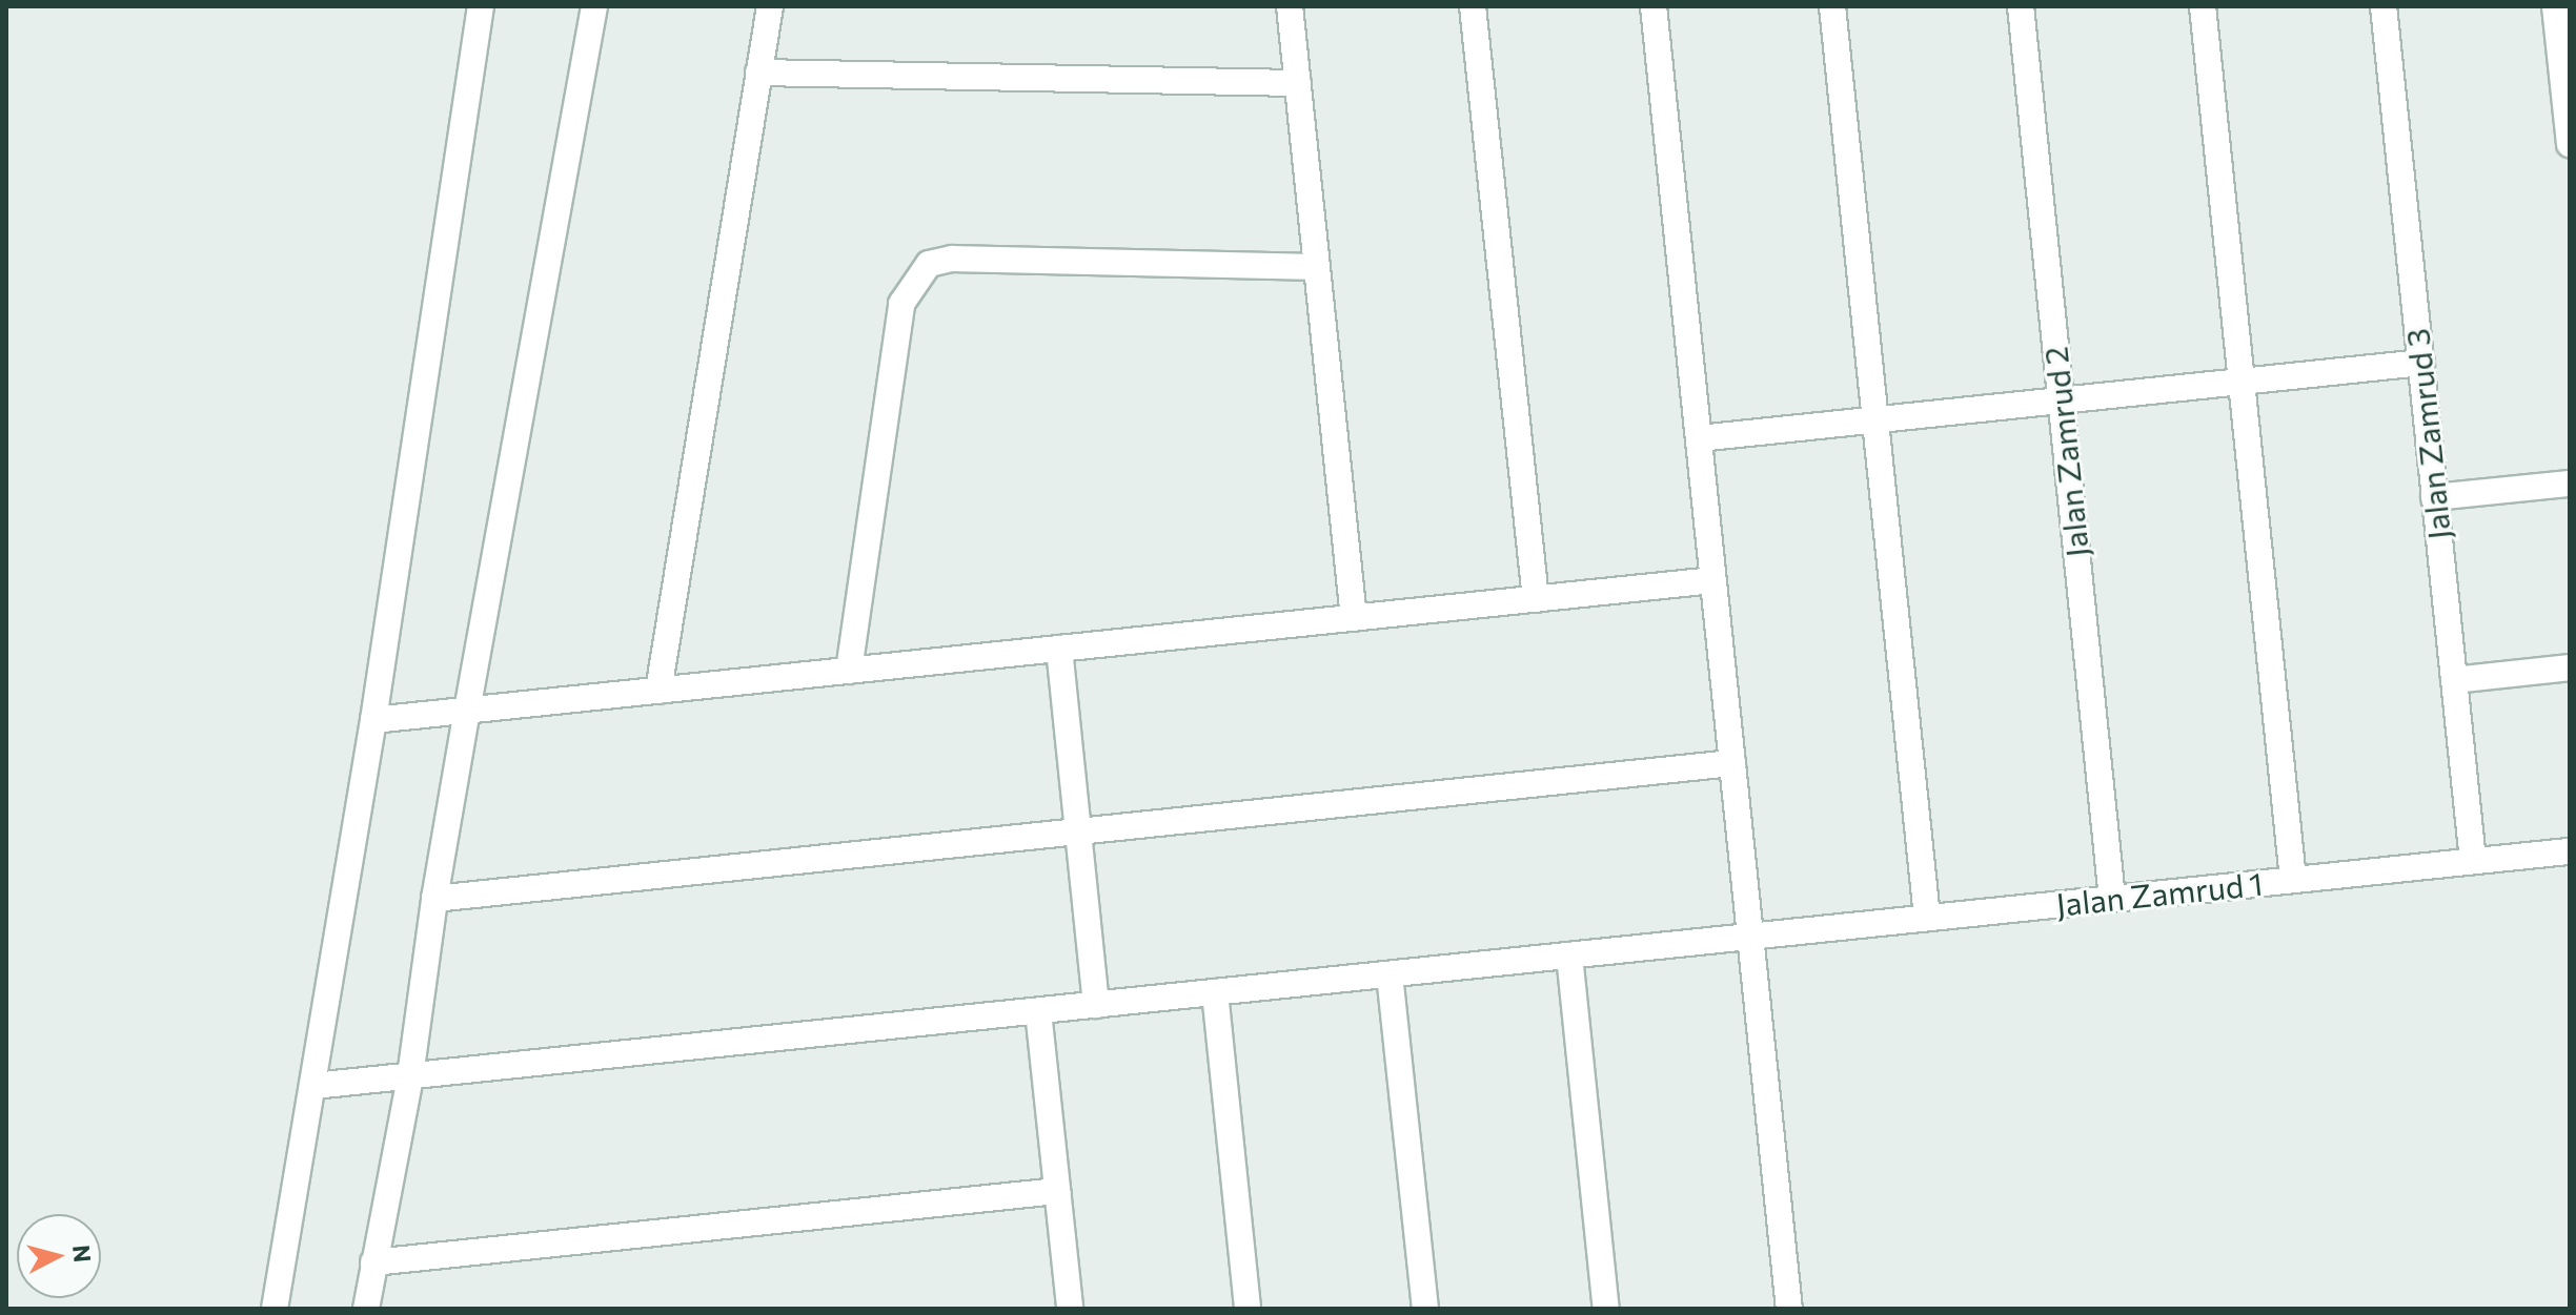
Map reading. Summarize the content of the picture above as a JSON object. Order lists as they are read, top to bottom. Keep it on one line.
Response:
{"streets":{"street":["Jalan Zamrud 3","Jalan Zamrud 2","Jalan Zamrud 1"]},"crossings":[["Jalan Zamrud 3","Jalan Zamrud 1"],["Jalan Zamrud 2","Jalan Zamrud 1"]],"north":"right"}
